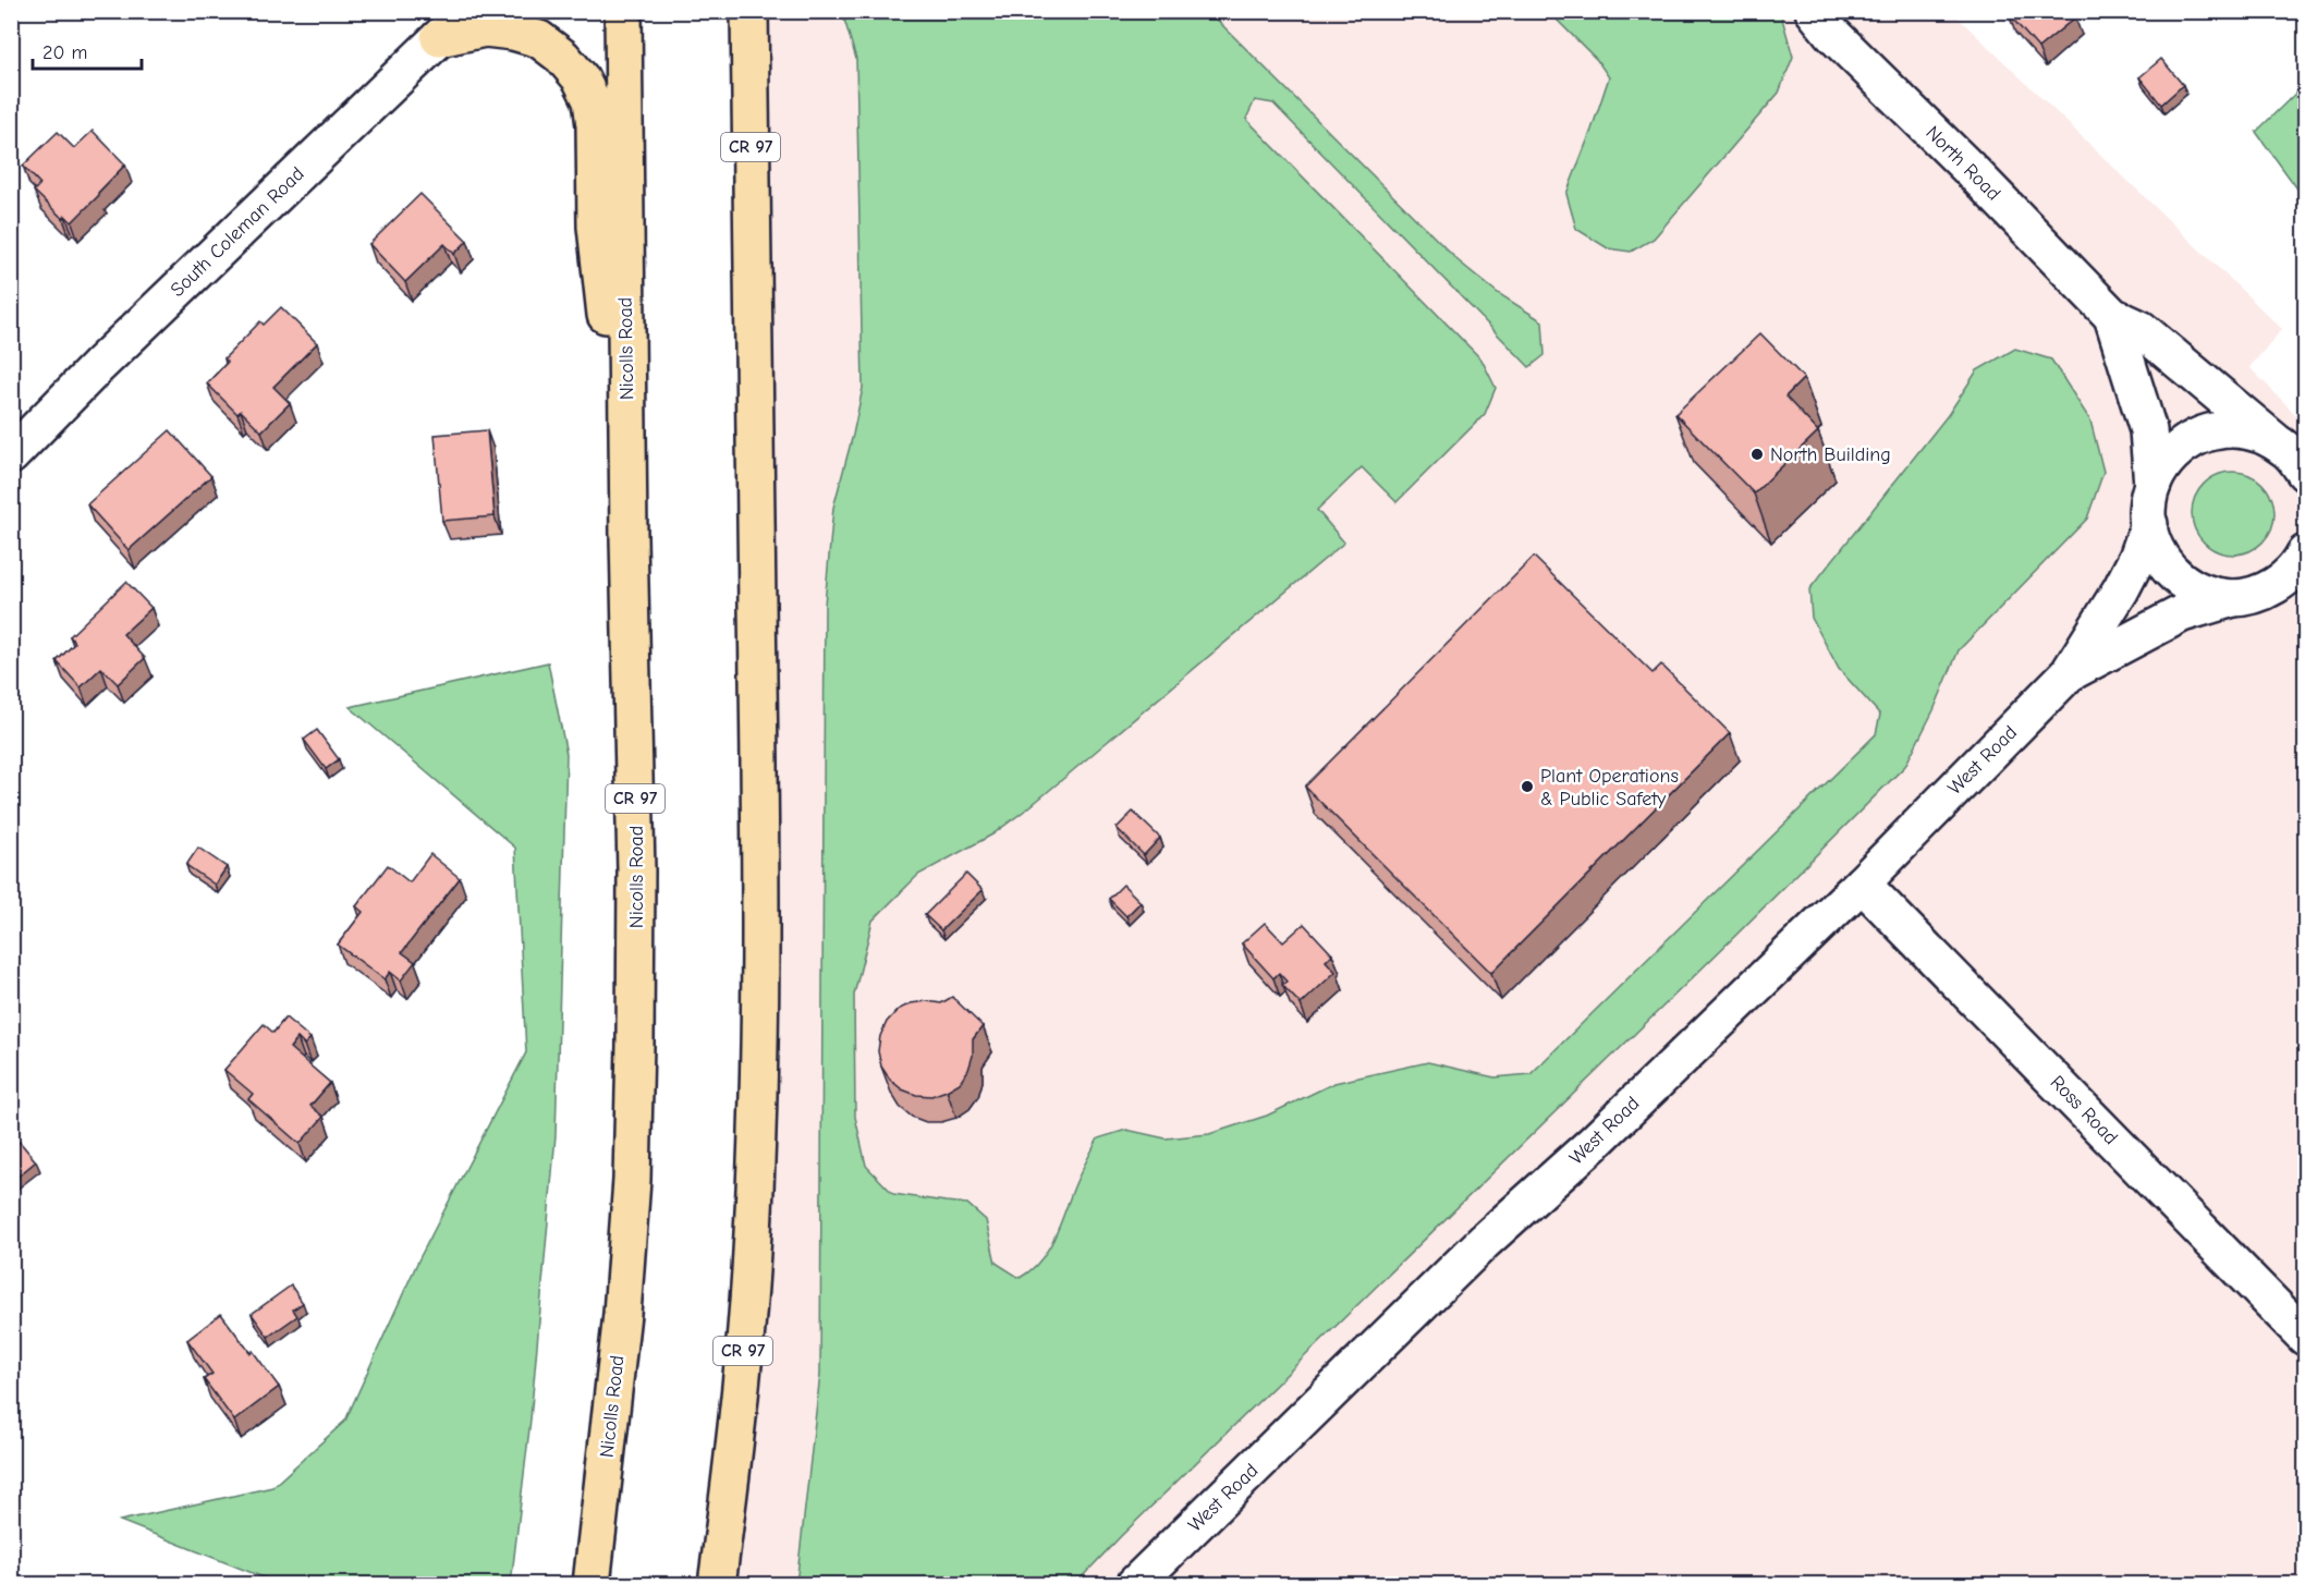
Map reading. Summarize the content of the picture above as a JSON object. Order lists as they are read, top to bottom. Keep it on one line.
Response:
{"streets":{"highway":["CR 97","Nicolls Road"],"street":["North Road","South Coleman Road","West Road","Ross Road"]},"crossings":[["West Road","Ross Road"]],"places":["North Building","Plant Operations & Public Safety"],"scale_bar":"20 m"}
